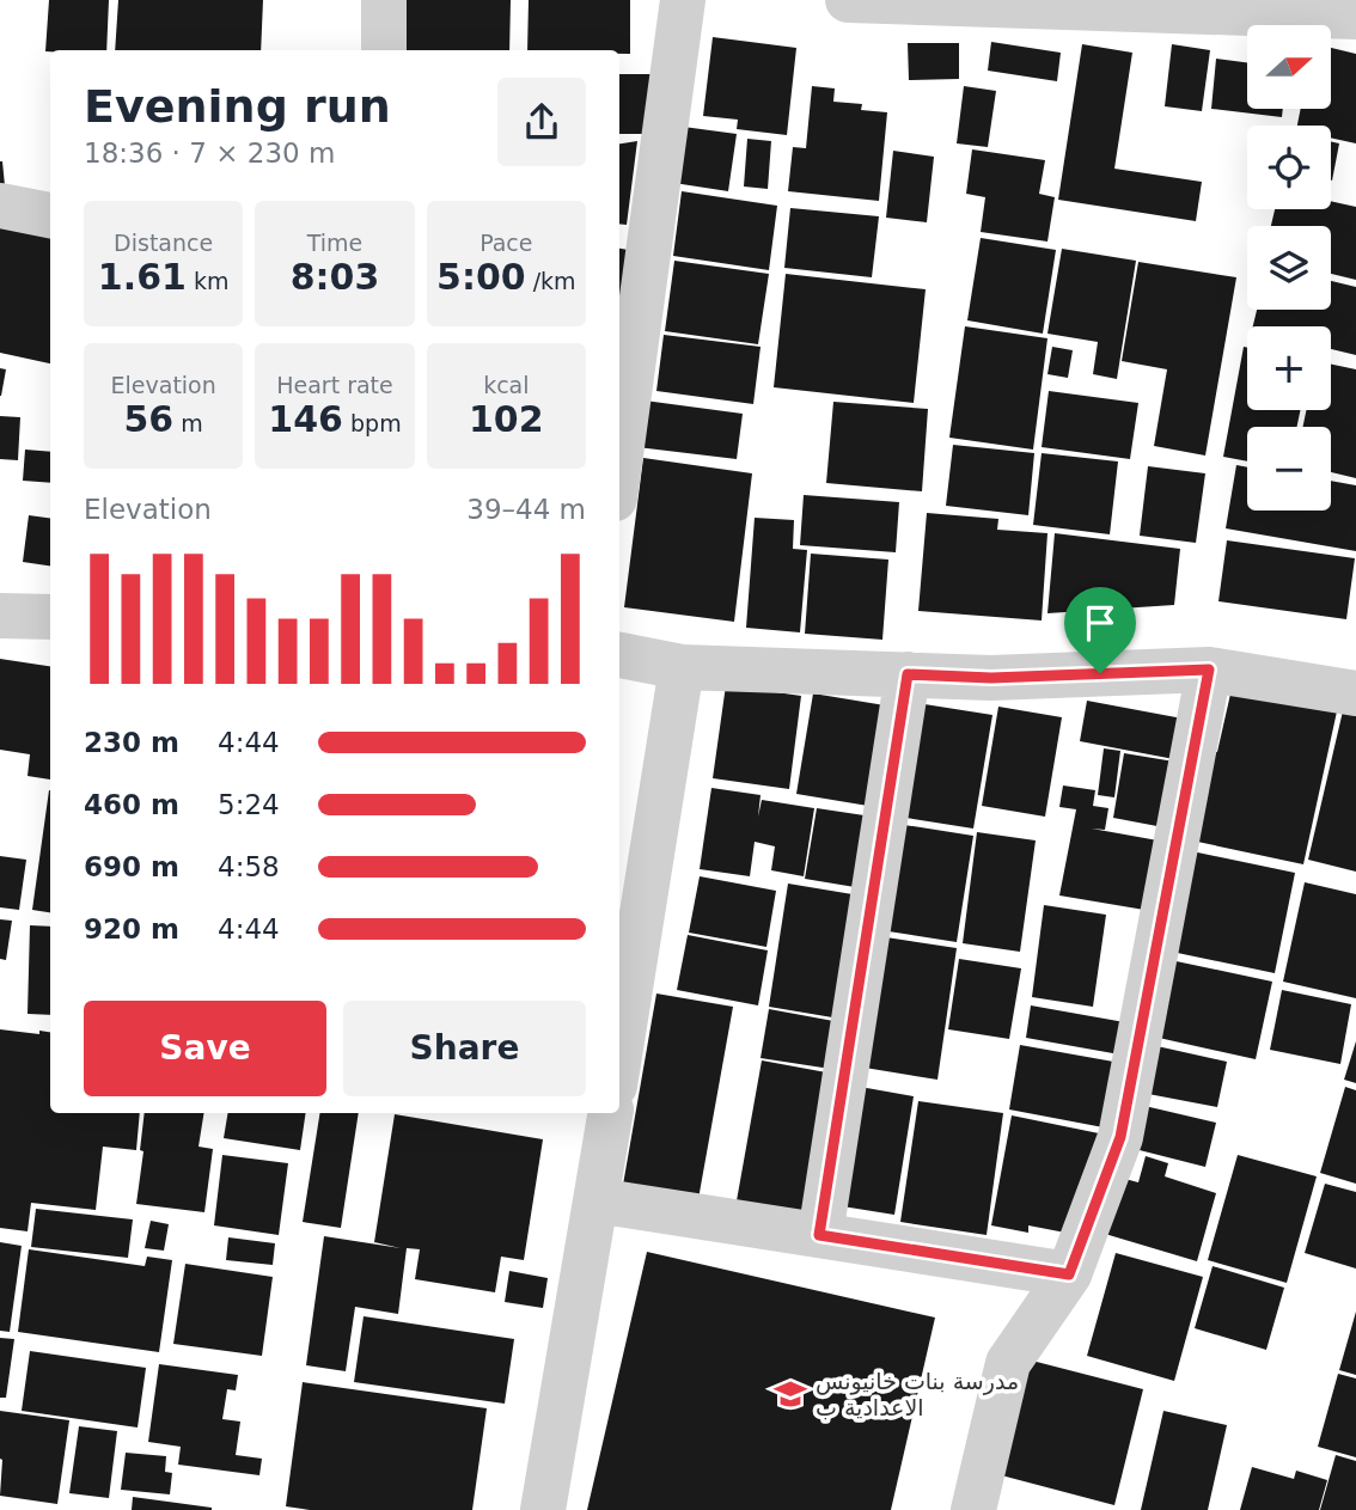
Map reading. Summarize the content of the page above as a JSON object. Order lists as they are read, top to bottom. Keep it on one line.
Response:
{"places":{"school or university":["مدرسة بنات خانيونس الاعدادية ب"]},"north":"right","page":{"map_buttons":["+","−"],"heading":["Evening run","18:36 · 7 × 230 m"],"stats":[["Distance","1.61 km"],["Time","8:03"],["Pace","5:00 /km"],["Elevation","56 m"],["Heart rate","146 bpm"],["kcal","102"]],"chart":["Elevation","39–44 m"],"list":[{"name":"230 m","note":"4:44"},{"name":"460 m","note":"5:24"},{"name":"690 m","note":"4:58"},{"name":"920 m","note":"4:44"}],"buttons":["Save","Share"]}}
